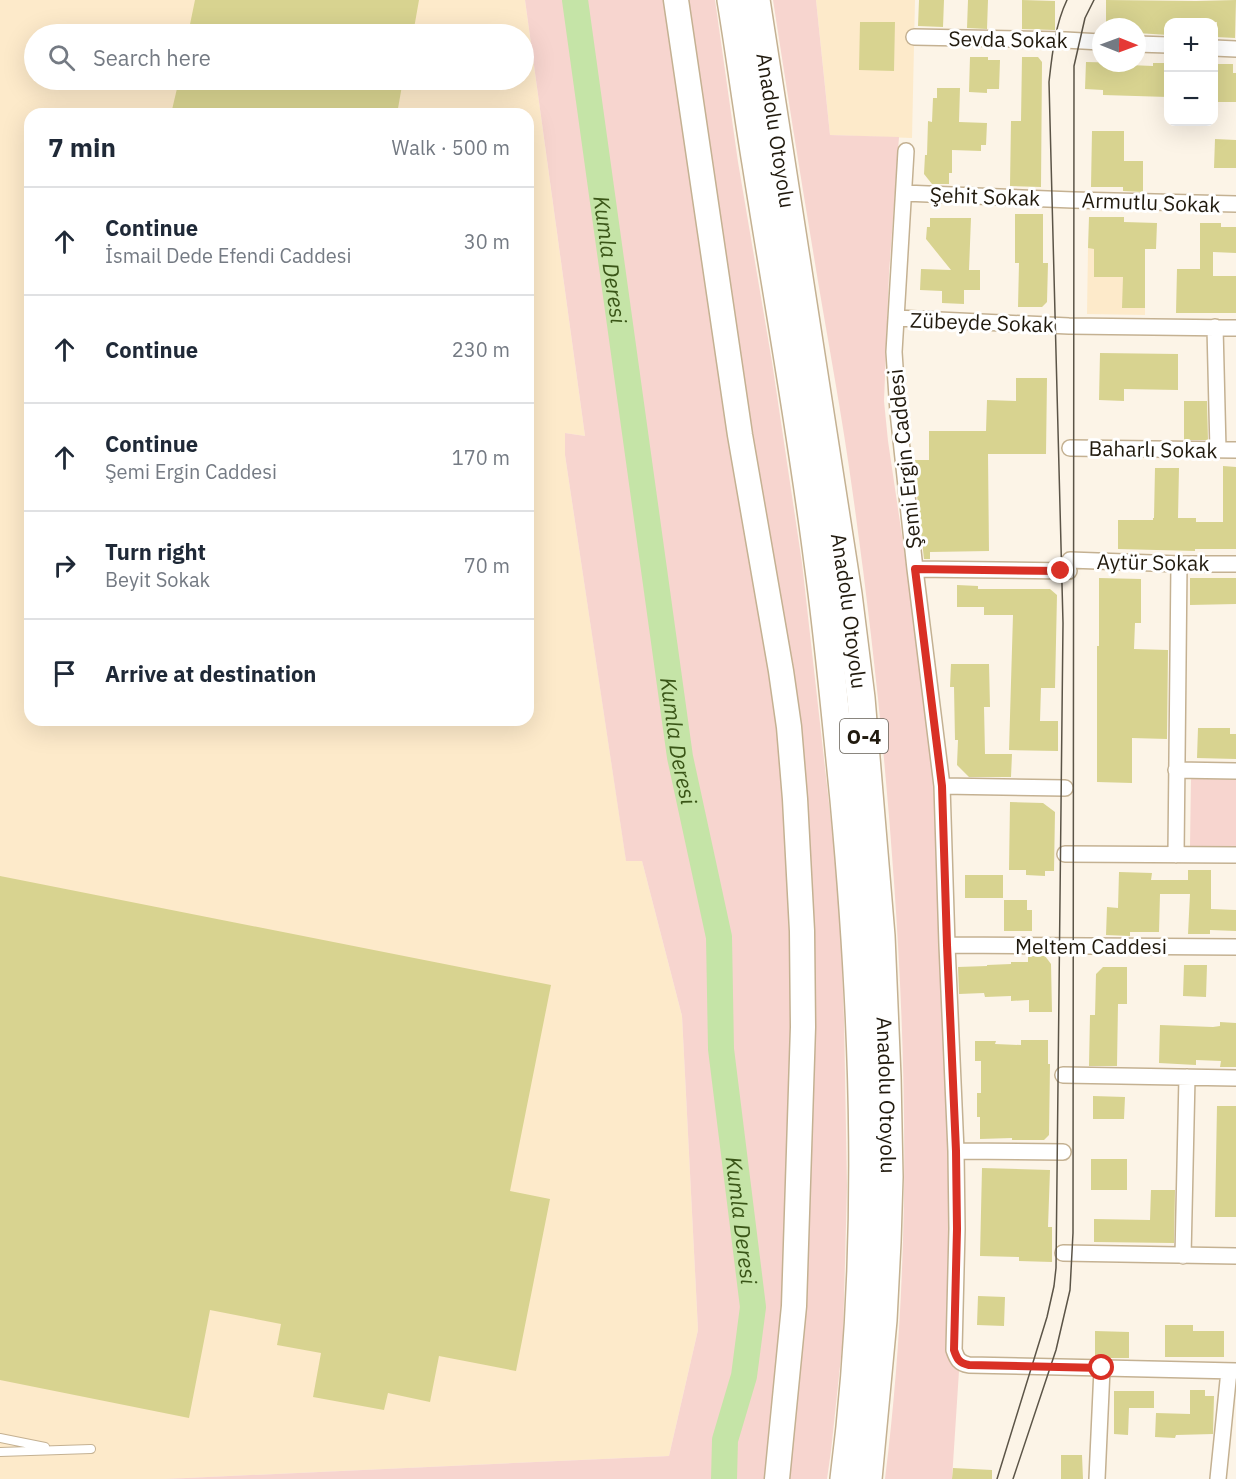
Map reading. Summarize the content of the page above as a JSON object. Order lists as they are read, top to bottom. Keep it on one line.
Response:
{"streets":{"highway":["Anadolu Otoyolu","O-4"],"street":["Sevda Sokak","Şehit Sokak","Armutlu Sokak","Zübeyde Sokak","Baharlı Sokak","Şemi Ergin Caddesi","Aytür Sokak","Meltem Caddesi"]},"crossings":[["Şehit Sokak","Armutlu Sokak"],["Şehit Sokak","Şemi Ergin Caddesi"],["Zübeyde Sokak","Şemi Ergin Caddesi"],["Şemi Ergin Caddesi","Aytür Sokak"],["Şemi Ergin Caddesi","Meltem Caddesi"]],"water":["Kumla Deresi"],"north":"right","page":{"map_buttons":["+","−"],"search":"Search here","heading":["7 min","Walk · 500 m"],"list":[["Continue","İsmail Dede Efendi Caddesi","30 m"],["Continue","230 m"],["Continue","Şemi Ergin Caddesi","170 m"],["Turn right","Beyit Sokak","70 m"],"Arrive at destination"]}}
